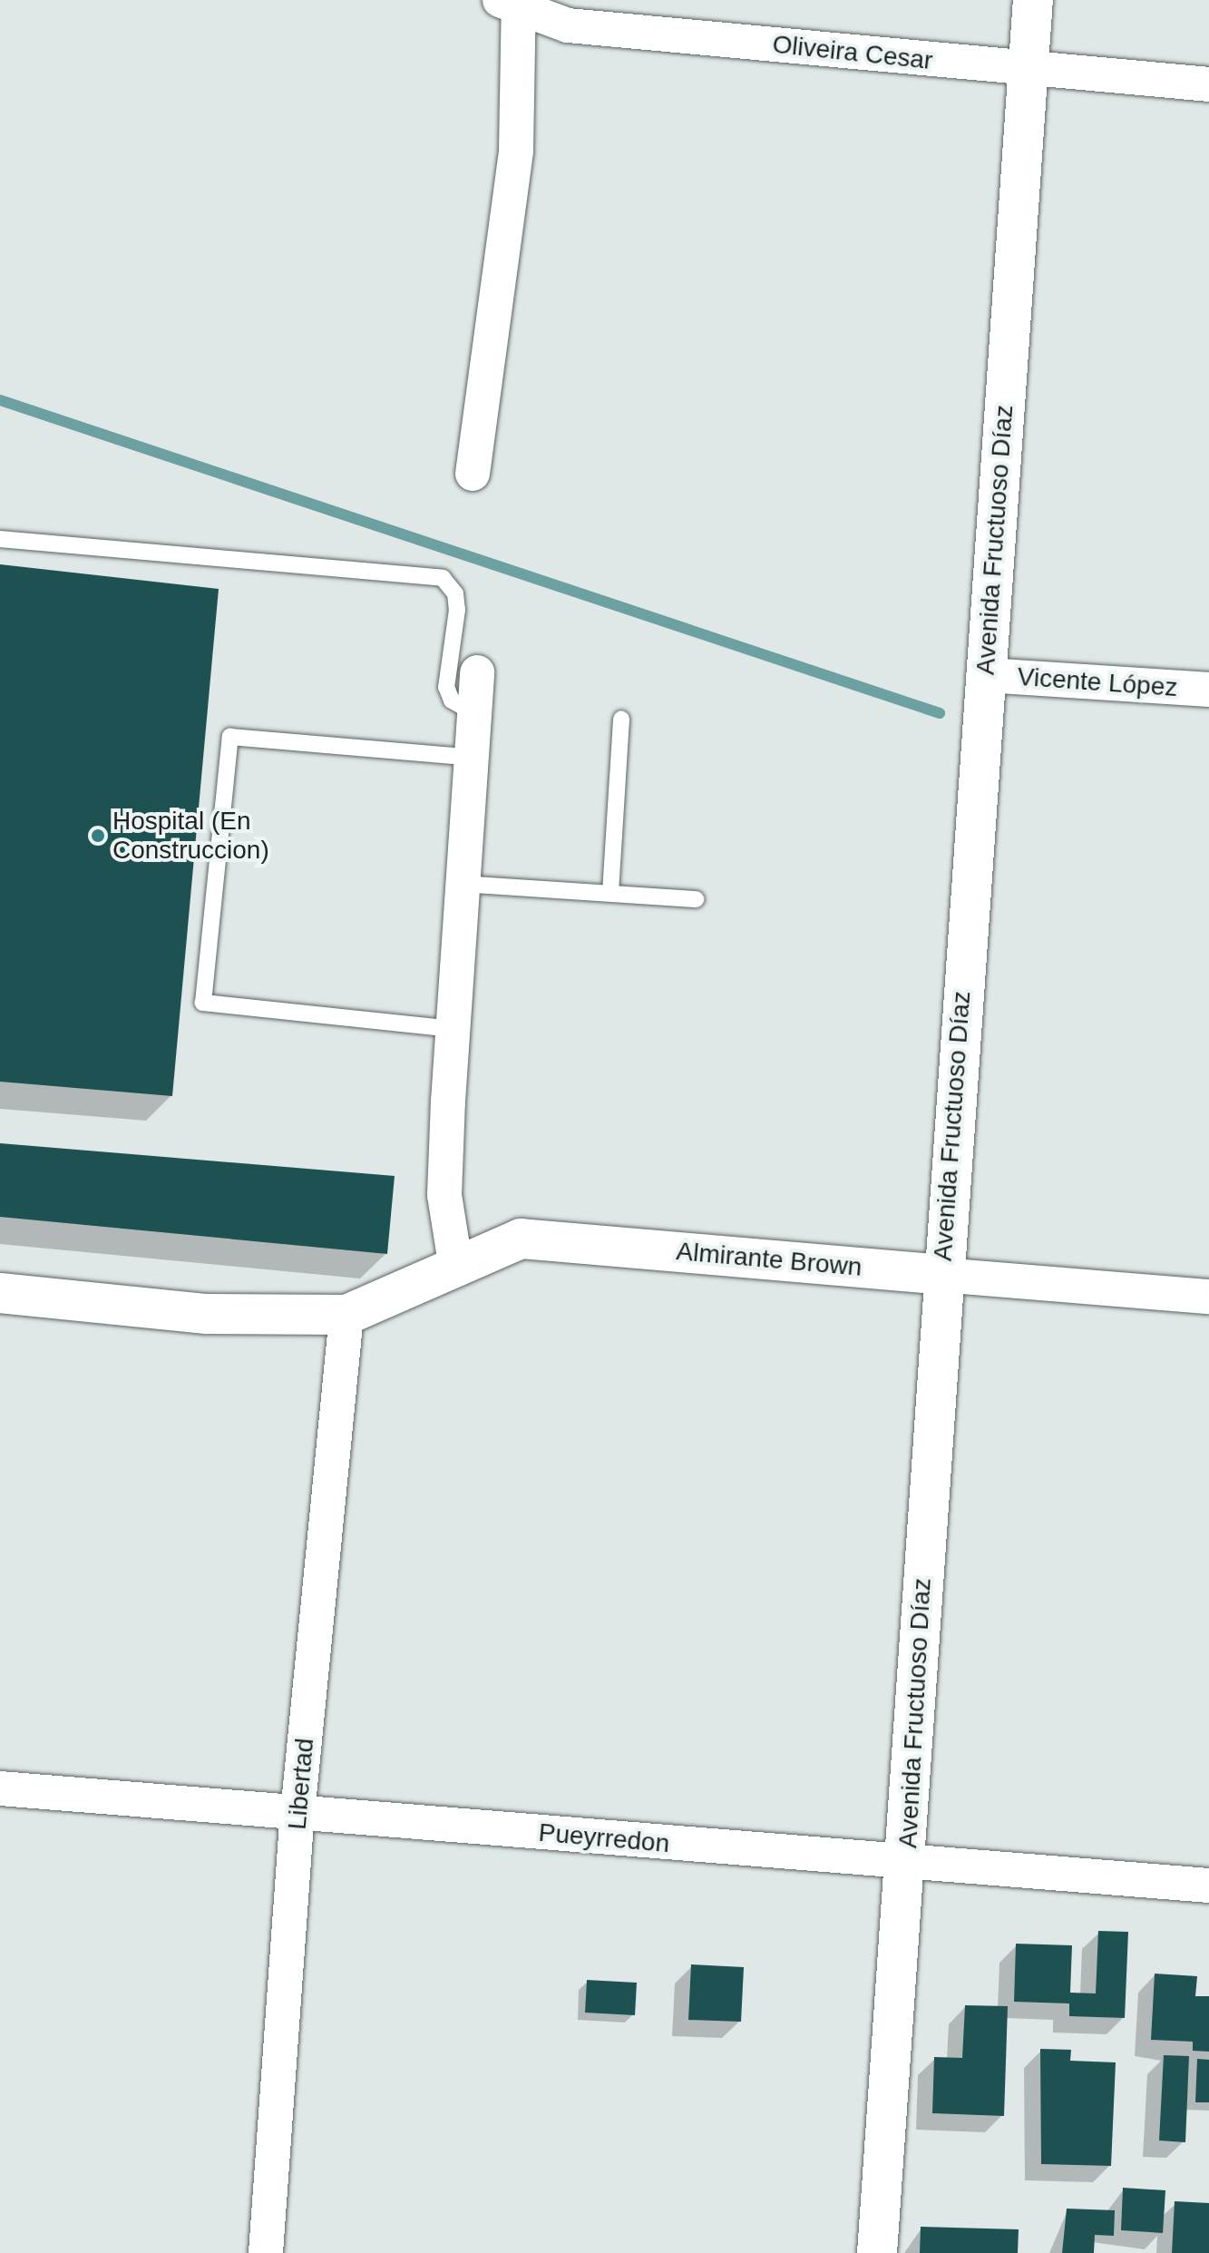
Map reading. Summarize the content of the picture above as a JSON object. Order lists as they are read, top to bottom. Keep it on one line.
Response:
{"streets":{"street":["Oliveira Cesar","Avenida Fructuoso Díaz","Vicente López","Almirante Brown","Libertad","Pueyrredon"]},"crossings":[["Oliveira Cesar","Avenida Fructuoso Díaz"],["Avenida Fructuoso Díaz","Vicente López"],["Avenida Fructuoso Díaz","Almirante Brown"],["Avenida Fructuoso Díaz","Pueyrredon"],["Almirante Brown","Libertad"],["Libertad","Pueyrredon"]],"places":["Hospital (En Construccion)"]}
